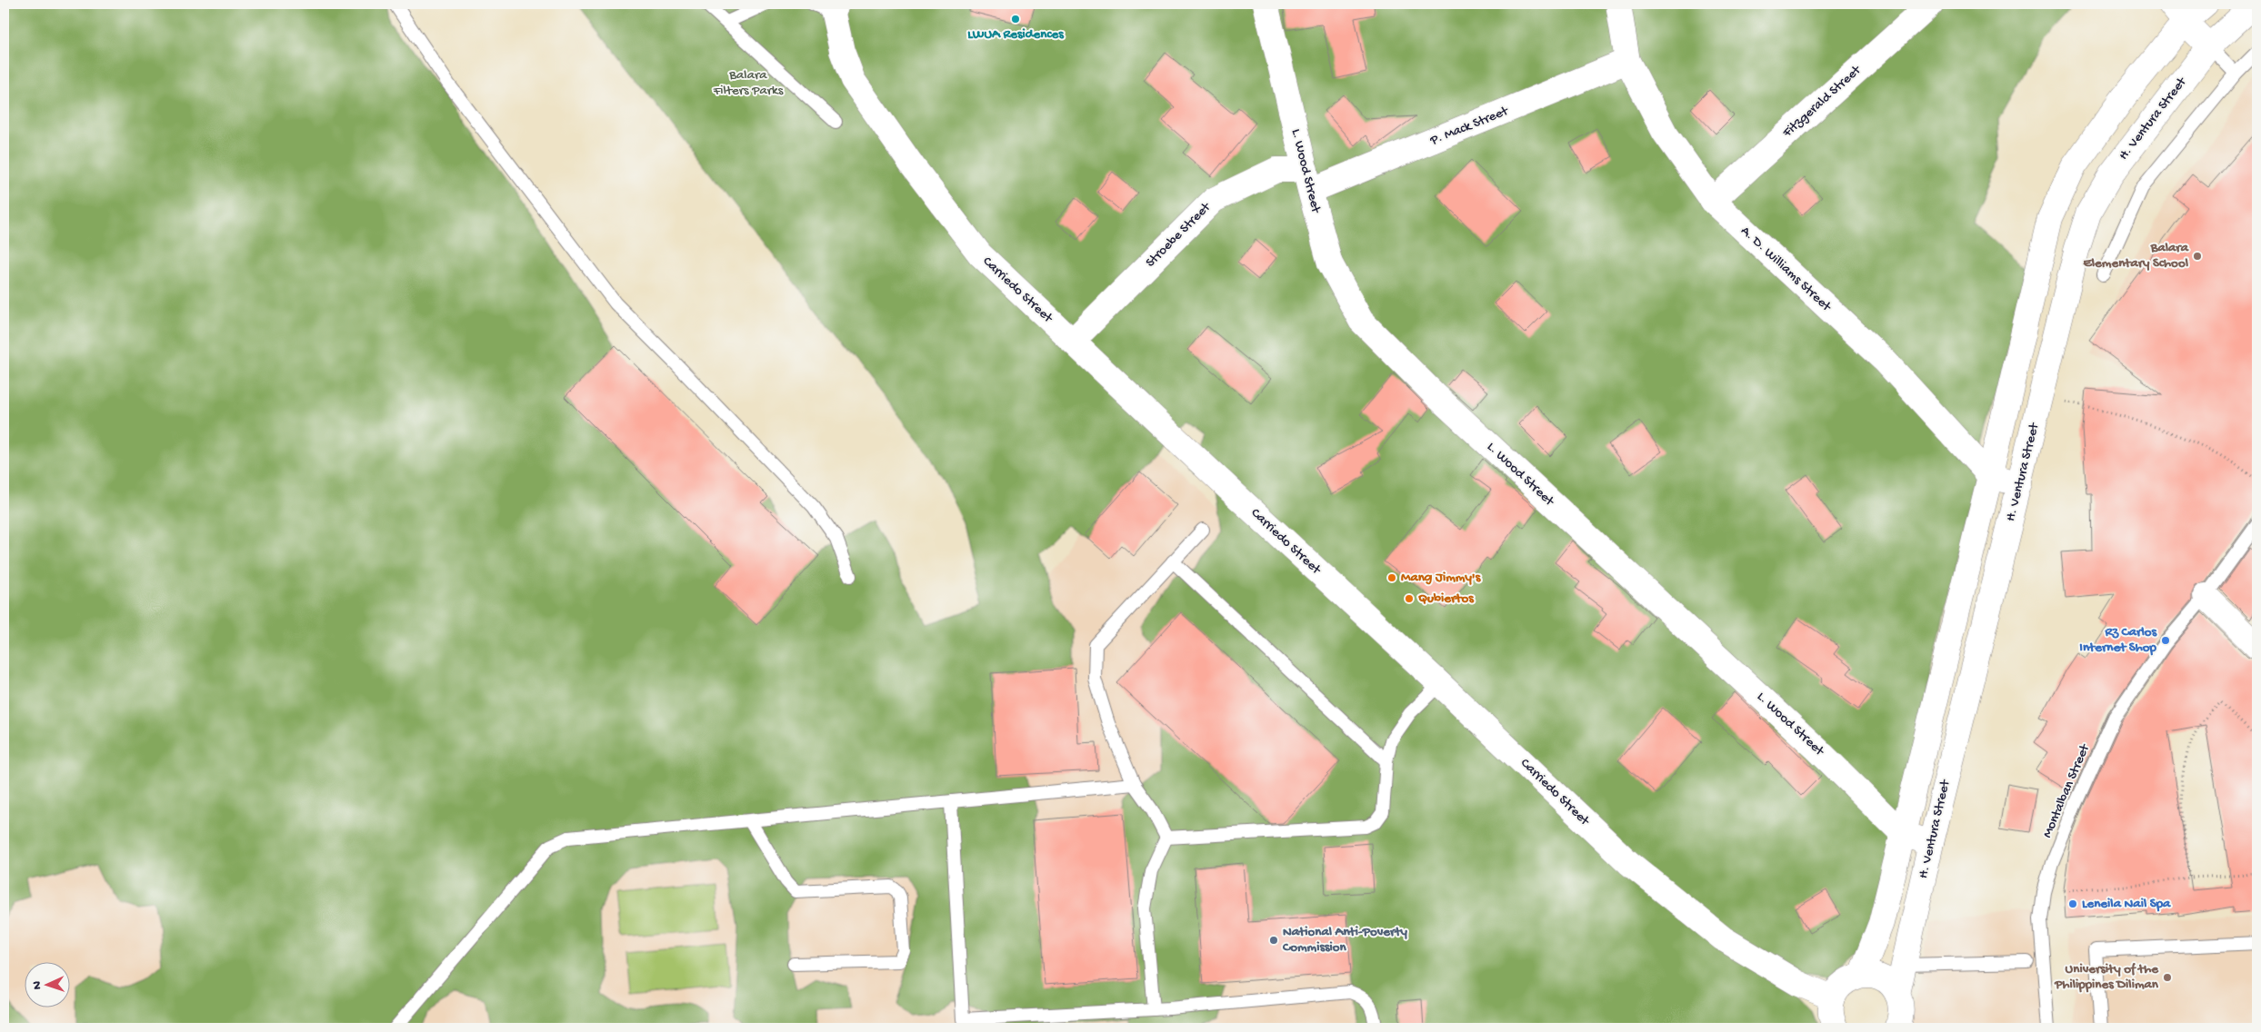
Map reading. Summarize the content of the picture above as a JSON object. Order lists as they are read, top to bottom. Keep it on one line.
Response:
{"streets":{"street":["Fitzgerald Street","H. Ventura Street","P. Mack Street","L. Wood Street","Stroebe Street","A. D. Williams Street","Carriedo Street"],"lane":["Montalban Street"]},"crossings":[["Fitzgerald Street","A. D. Williams Street"],["H. Ventura Street","L. Wood Street"],["P. Mack Street","L. Wood Street"],["P. Mack Street","Stroebe Street"],["P. Mack Street","A. D. Williams Street"],["L. Wood Street","Stroebe Street"],["Stroebe Street","Carriedo Street"]],"parks":["Balara Filters Parks"],"places":["LWUA Residences","Balara Elementary School","Mang Jimmy's","Qubiertos","Rz Carlos Internet Shop","Leneila Nail Spa","National Anti-Poverty Commission","University of the Philippines Diliman"],"north":"left"}
